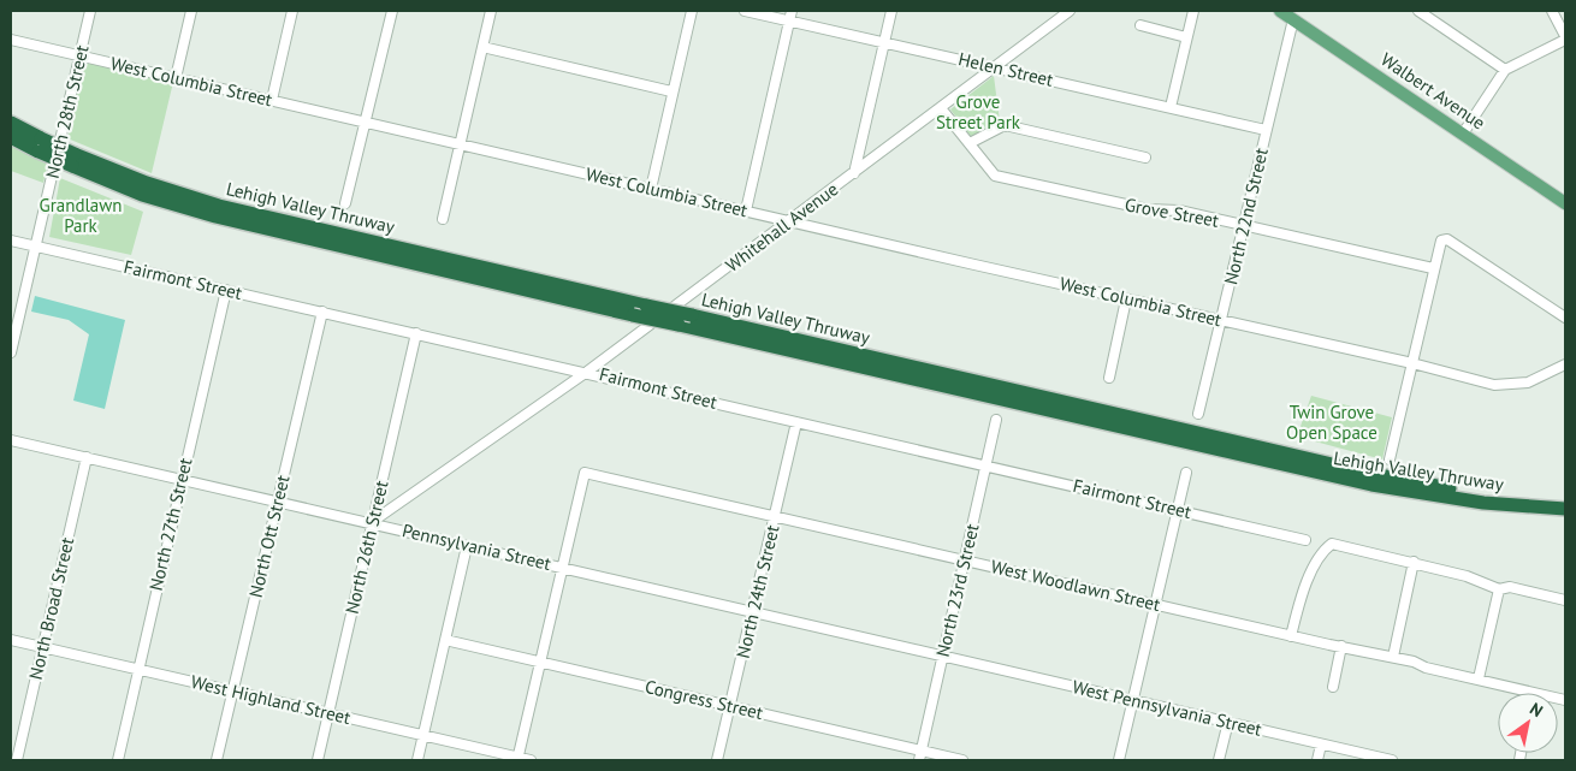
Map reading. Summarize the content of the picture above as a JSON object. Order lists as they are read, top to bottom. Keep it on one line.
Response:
{"streets":{"highway":["Lehigh Valley Thruway"],"main road":["Walbert Avenue"],"street":["Helen Street","West Columbia Street","North 28th Street","Grove Street","North 22nd Street","Whitehall Avenue","Fairmont Street","North 27th Street","North Ott Street","North 26th Street","Pennsylvania Street","West Woodlawn Street","North 23rd Street","North 24th Street","North Broad Street","West Highland Street","Congress Street","West Pennsylvania Street"]},"crossings":[["Helen Street","North 22nd Street"],["Helen Street","Whitehall Avenue"],["West Columbia Street","North 28th Street"],["West Columbia Street","North 22nd Street"],["West Columbia Street","Whitehall Avenue"],["Walbert Avenue","North 22nd Street"],["North 28th Street","Fairmont Street"],["Grove Street","North 22nd Street"],["Grove Street","Whitehall Avenue"],["Whitehall Avenue","Fairmont Street"],["Whitehall Avenue","North 26th Street"],["Whitehall Avenue","Pennsylvania Street"],["Fairmont Street","North 27th Street"],["Fairmont Street","North Ott Street"],["Fairmont Street","North 26th Street"],["Fairmont Street","North 23rd Street"],["Fairmont Street","North 24th Street"],["North 27th Street","Pennsylvania Street"],["North 27th Street","West Highland Street"],["North Ott Street","Pennsylvania Street"],["North Ott Street","West Highland Street"],["North 26th Street","Pennsylvania Street"],["North 26th Street","West Highland Street"],["Pennsylvania Street","West Woodlawn Street"],["Pennsylvania Street","North 23rd Street"],["Pennsylvania Street","North 24th Street"],["Pennsylvania Street","North Broad Street"],["Pennsylvania Street","West Pennsylvania Street"],["West Woodlawn Street","North 23rd Street"],["West Woodlawn Street","North 24th Street"],["North 23rd Street","Congress Street"],["North 23rd Street","West Pennsylvania Street"],["North 24th Street","Congress Street"],["North Broad Street","West Highland Street"]],"parks":["Grove Street Park","Grandlawn Park","Twin Grove Open Space"],"north":"top right"}
